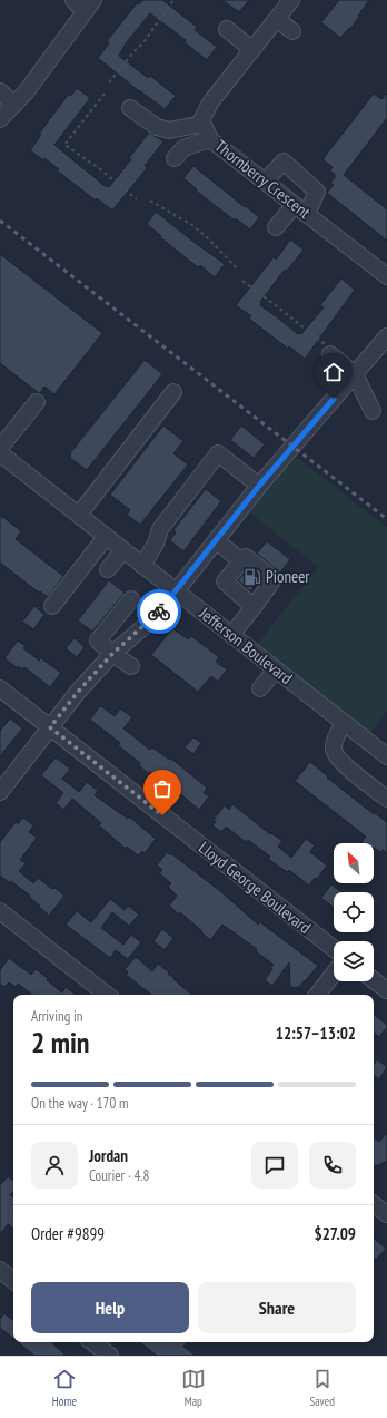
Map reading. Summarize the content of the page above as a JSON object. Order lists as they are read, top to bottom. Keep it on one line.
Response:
{"streets":{"street":["Thornberry Crescent","Jefferson Boulevard","Lloyd George Boulevard"]},"places":{"fuel station":["Pioneer"]},"north":"top left","page":{"heading":["2 min","Arriving in","12:57–13:02"],"panel":["Jordan","Courier · 4.8","Order #9899","$27.09"],"bar":"On the way · 170 m","buttons":["Help","Share"],"tabs":["Home","Map","Saved"]}}
